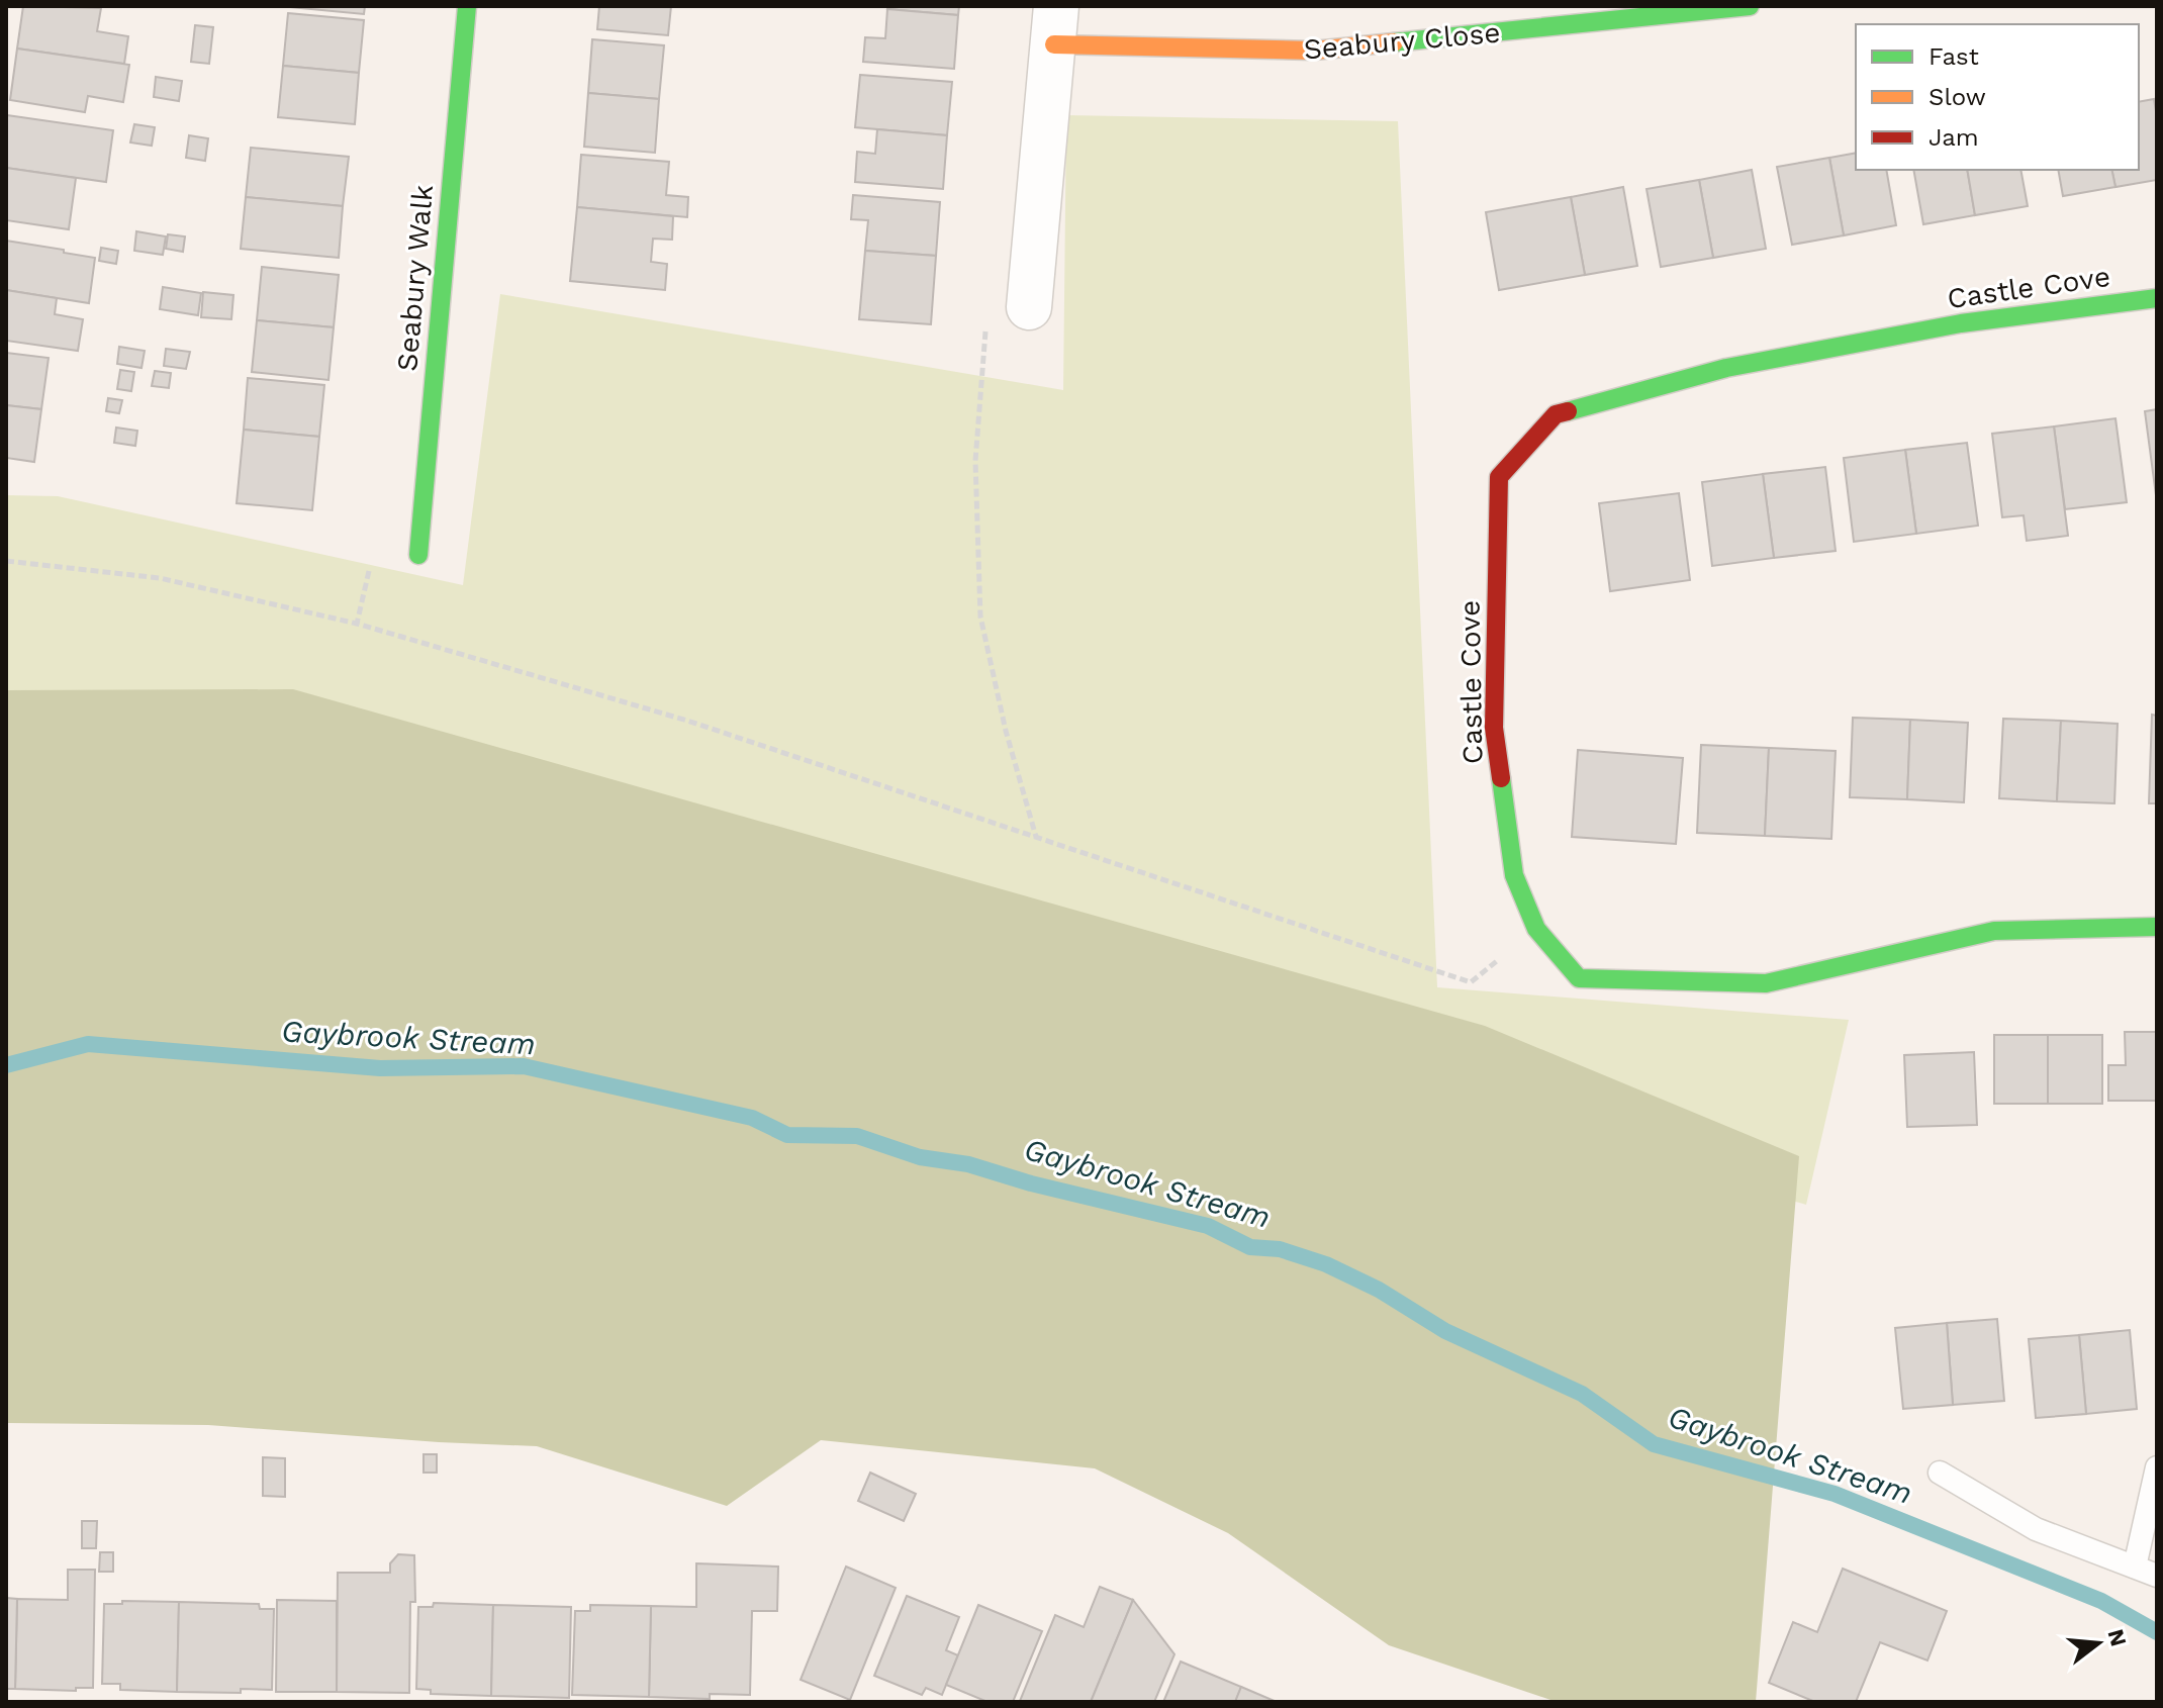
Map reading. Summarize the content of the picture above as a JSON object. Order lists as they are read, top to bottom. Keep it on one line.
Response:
{"streets":{"street":["Seabury Close","Seabury Walk","Castle Cove"]},"water":["Gaybrook Stream"],"legend":["Fast","Slow","Jam"],"north":"right"}
